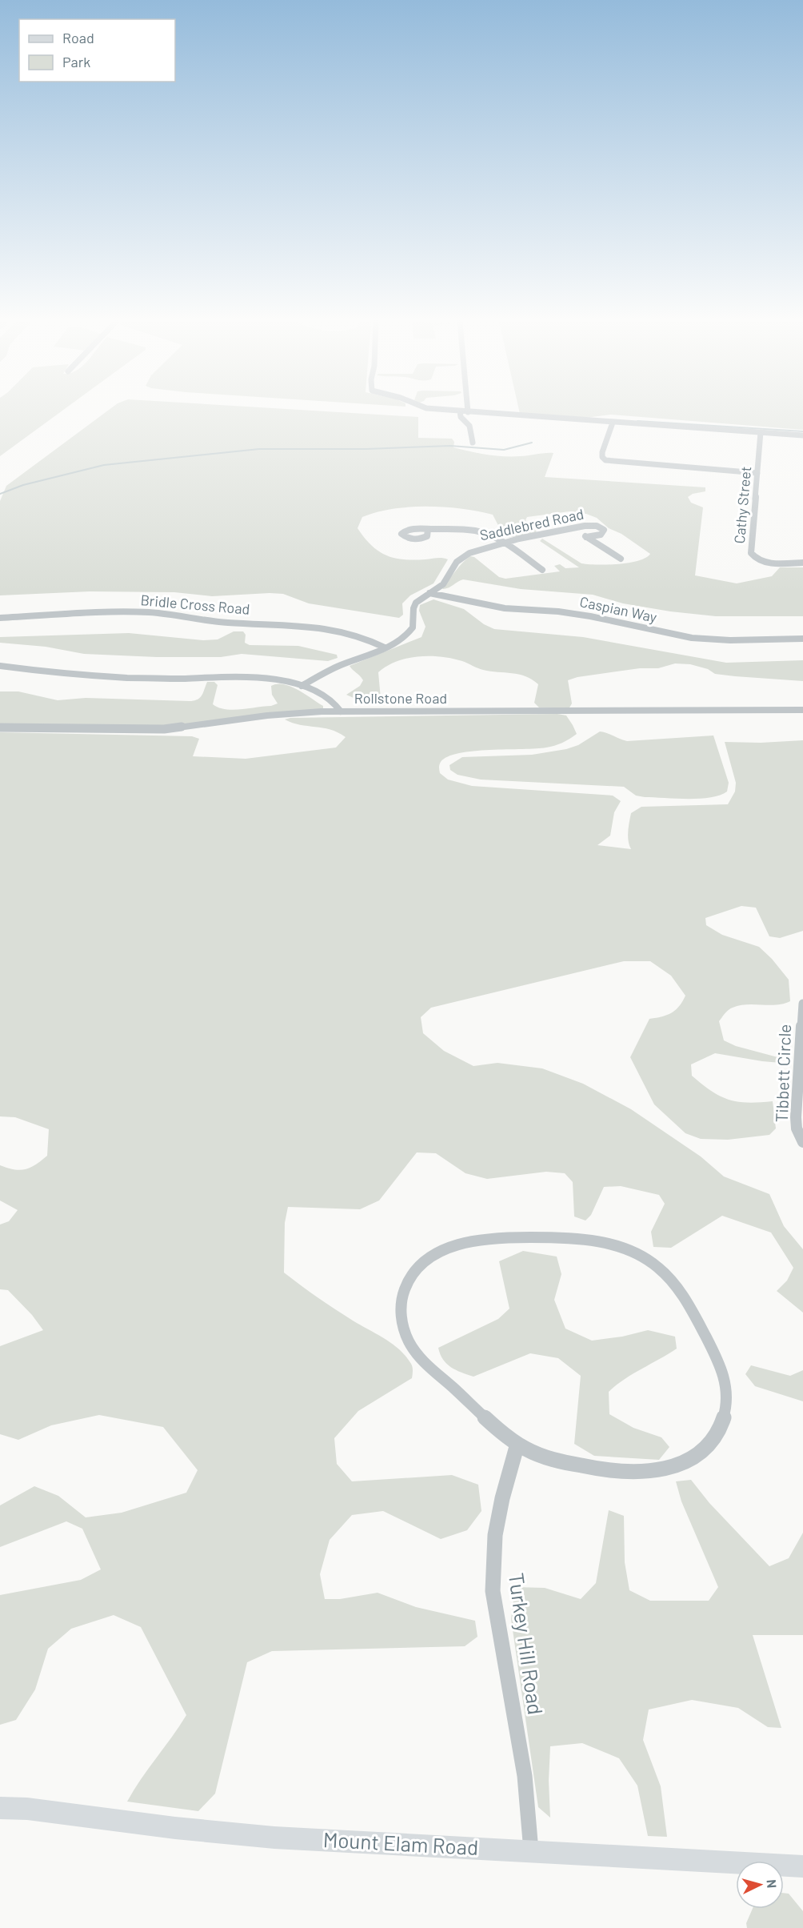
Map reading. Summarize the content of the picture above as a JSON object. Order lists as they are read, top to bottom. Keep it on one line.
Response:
{"streets":{"main road":["Mount Elam Road"],"street":["Cathy Street","Saddlebred Road","Bridle Cross Road","Caspian Way","Rollstone Road","Tibbett Circle","Turkey Hill Road"]},"crossings":[["Saddlebred Road","Bridle Cross Road"],["Saddlebred Road","Caspian Way"],["Turkey Hill Road","Mount Elam Road"]],"legend":["Road","Park"],"north":"right"}
